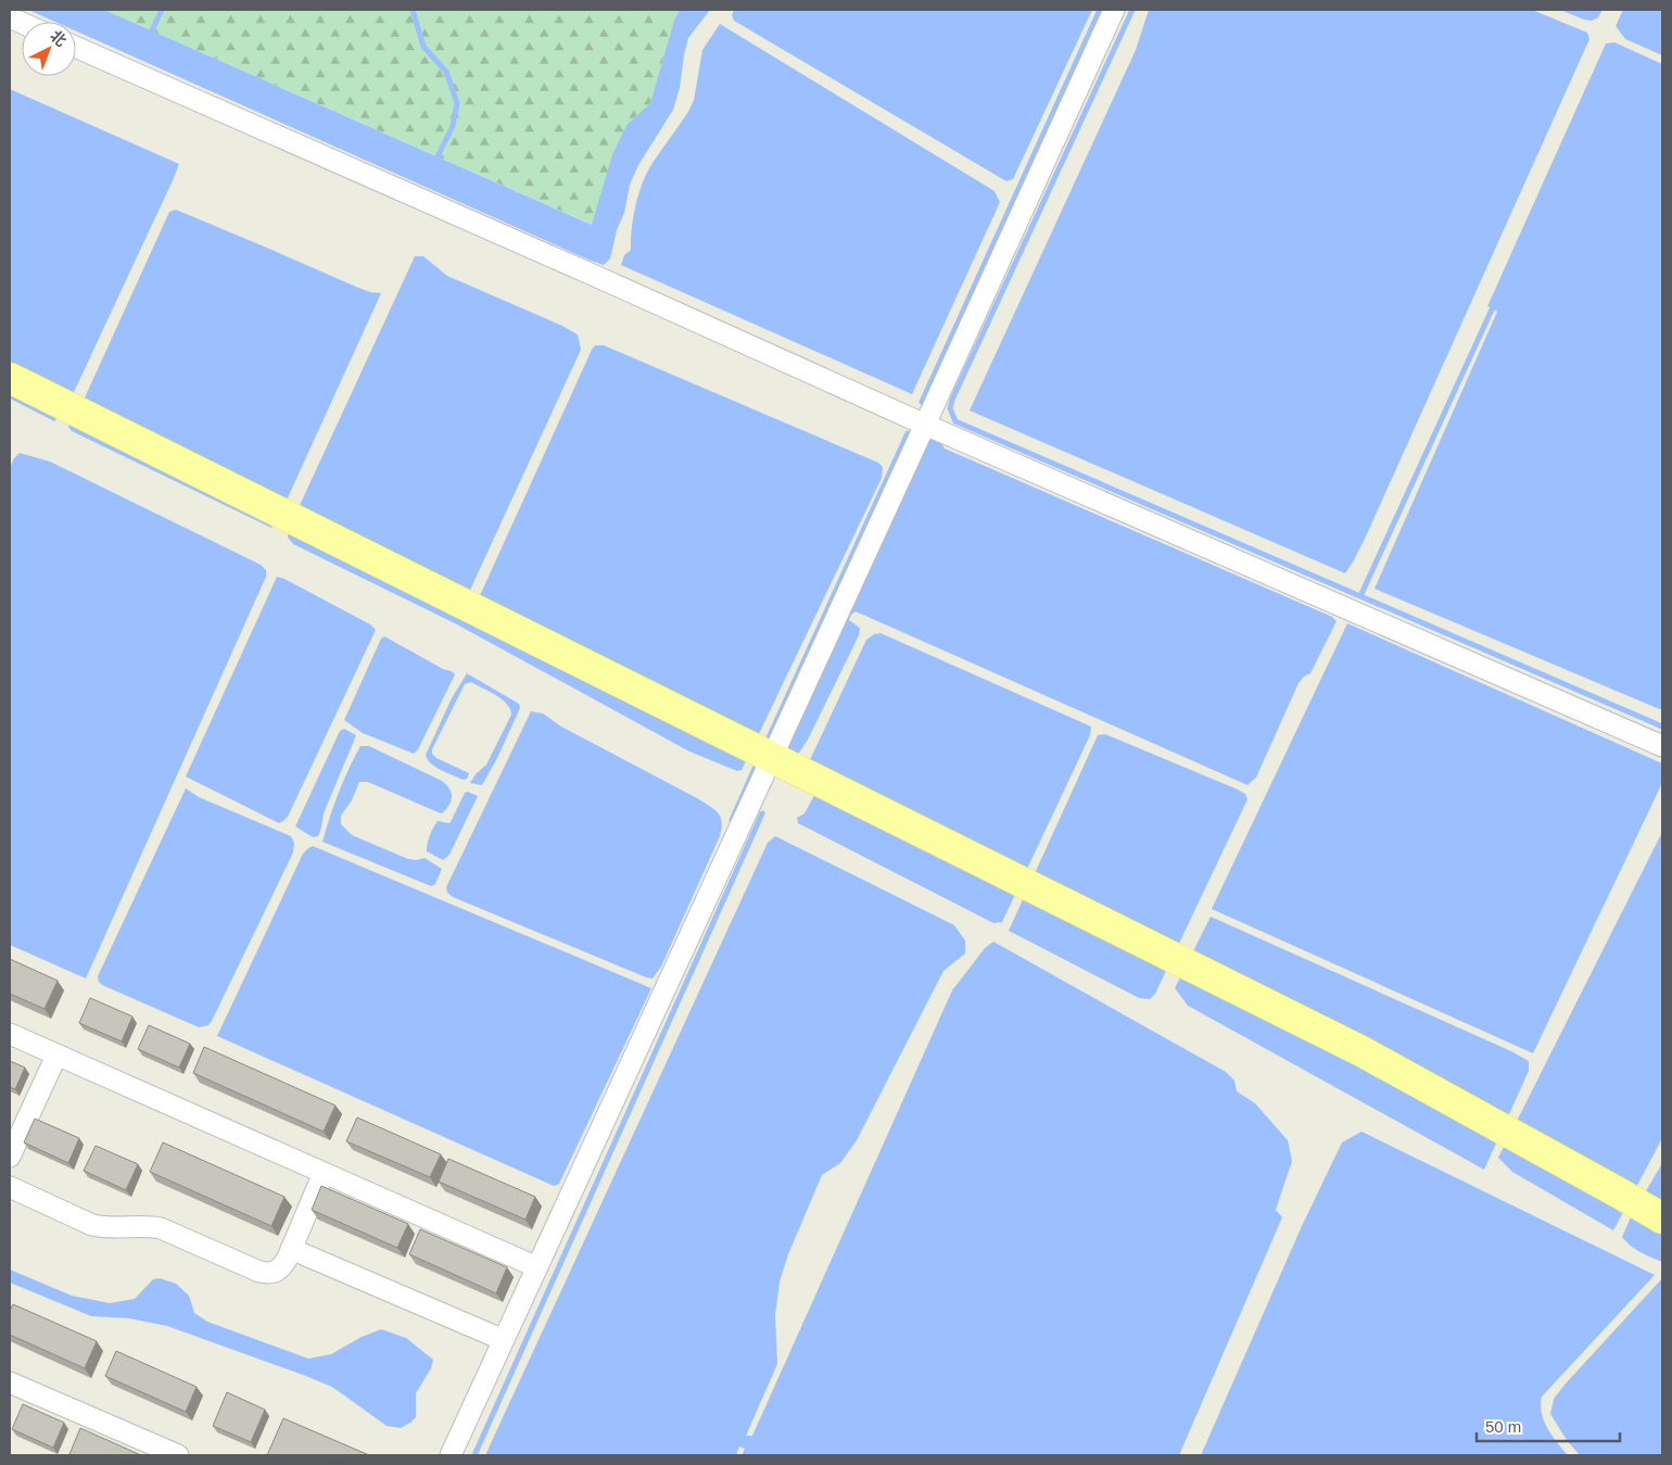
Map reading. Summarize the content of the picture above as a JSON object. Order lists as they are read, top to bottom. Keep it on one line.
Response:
{"scale_bar":"50 m","north":"top right"}
